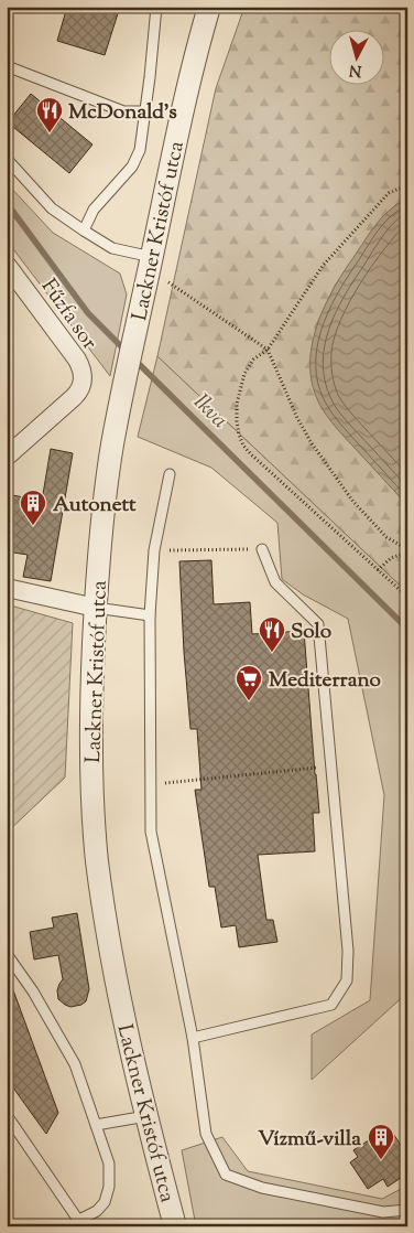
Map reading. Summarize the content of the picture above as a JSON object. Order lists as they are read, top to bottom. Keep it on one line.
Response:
{"streets":{"street":["Lackner Kristóf utca","Fűzfa sor"]},"water":["Ikva"],"places":{"restaurant":["McDonald's","Solo"],"building":["Autonett","Vízmű-villa"],"supermarket":["Mediterrano"]},"north":"bottom"}
